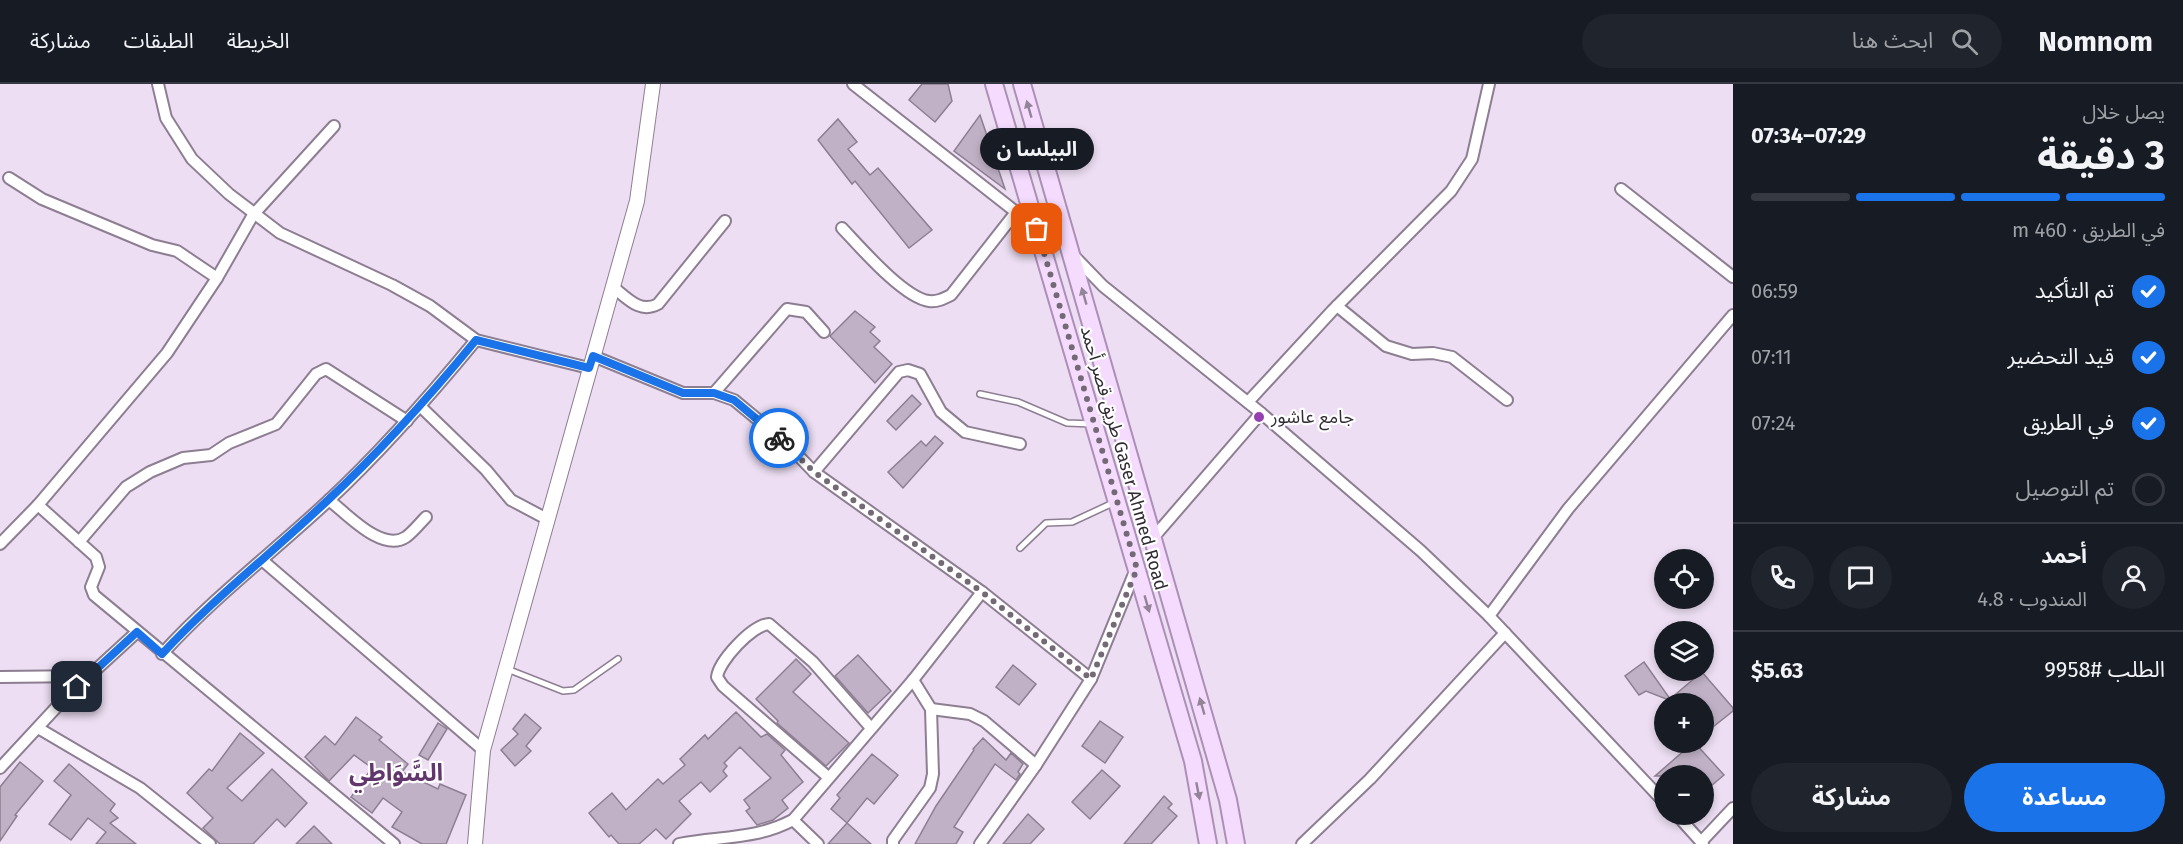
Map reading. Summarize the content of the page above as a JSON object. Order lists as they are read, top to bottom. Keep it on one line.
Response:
{"streets":{"main road":["طريق قصر أحمد Gaser Ahmed Road"]},"districts":["السَّوَاطِي"],"places":["البيلسا ن","جامع عاشور"],"page":{"header":"Nomnom","search":"ابحث هنا","nav":["الخريطة","الطبقات","مشاركة"],"heading":["3 دقيقة","يصل خلال","07:29–07:34"],"panel":["أحمد","المندوب · 4.8","الطلب #9958","$5.63"],"bubble":"البيلسا ن","bar":"في الطريق · 460 m","list":[["تم التأكيد","06:59"],["قيد التحضير","07:11"],["في الطريق","07:24"],"تم التوصيل"],"map_buttons":["+","−"],"buttons":["مساعدة","مشاركة"]}}
